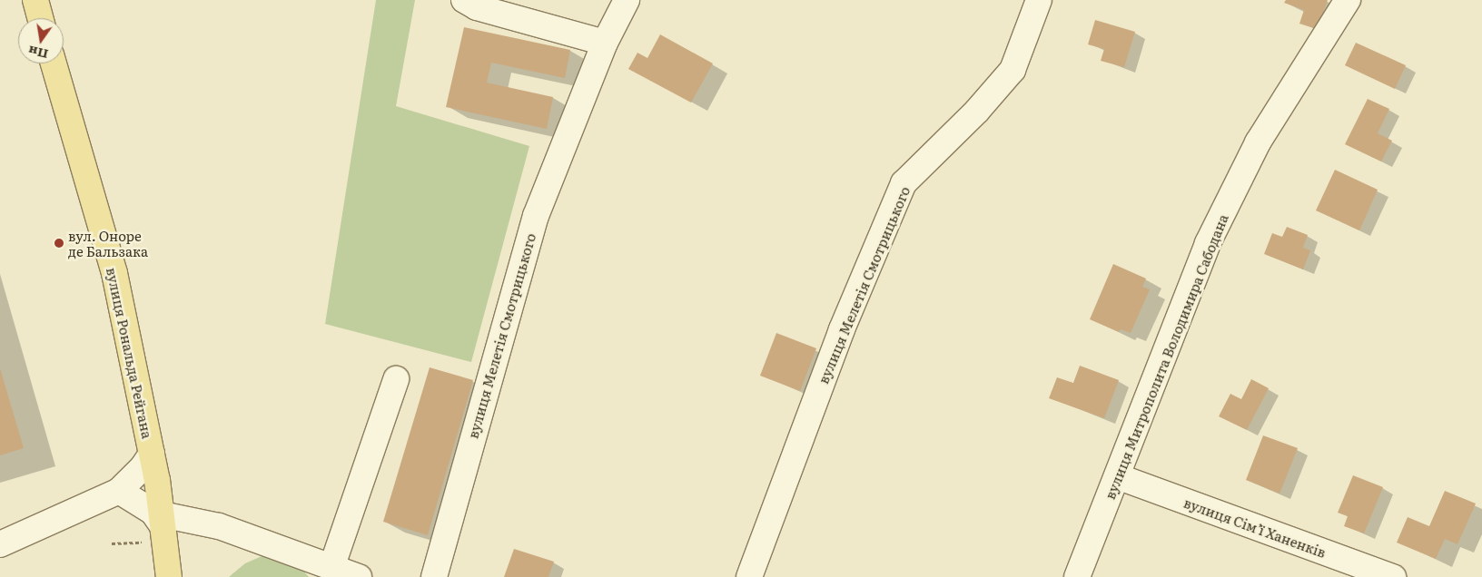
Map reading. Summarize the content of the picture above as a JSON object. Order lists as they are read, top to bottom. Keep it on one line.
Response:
{"streets":{"main road":["вулиця Рональда Рейгана"],"street":["вулиця Мелетія Смотрицького","вулиця Митрополита Володимира Сабодана","вулиця Сімʼї Ханенків"]},"crossings":[["вулиця Митрополита Володимира Сабодана","вулиця Сімʼї Ханенків"]],"places":["вул. Оноре де Бальзака"],"north":"bottom"}
